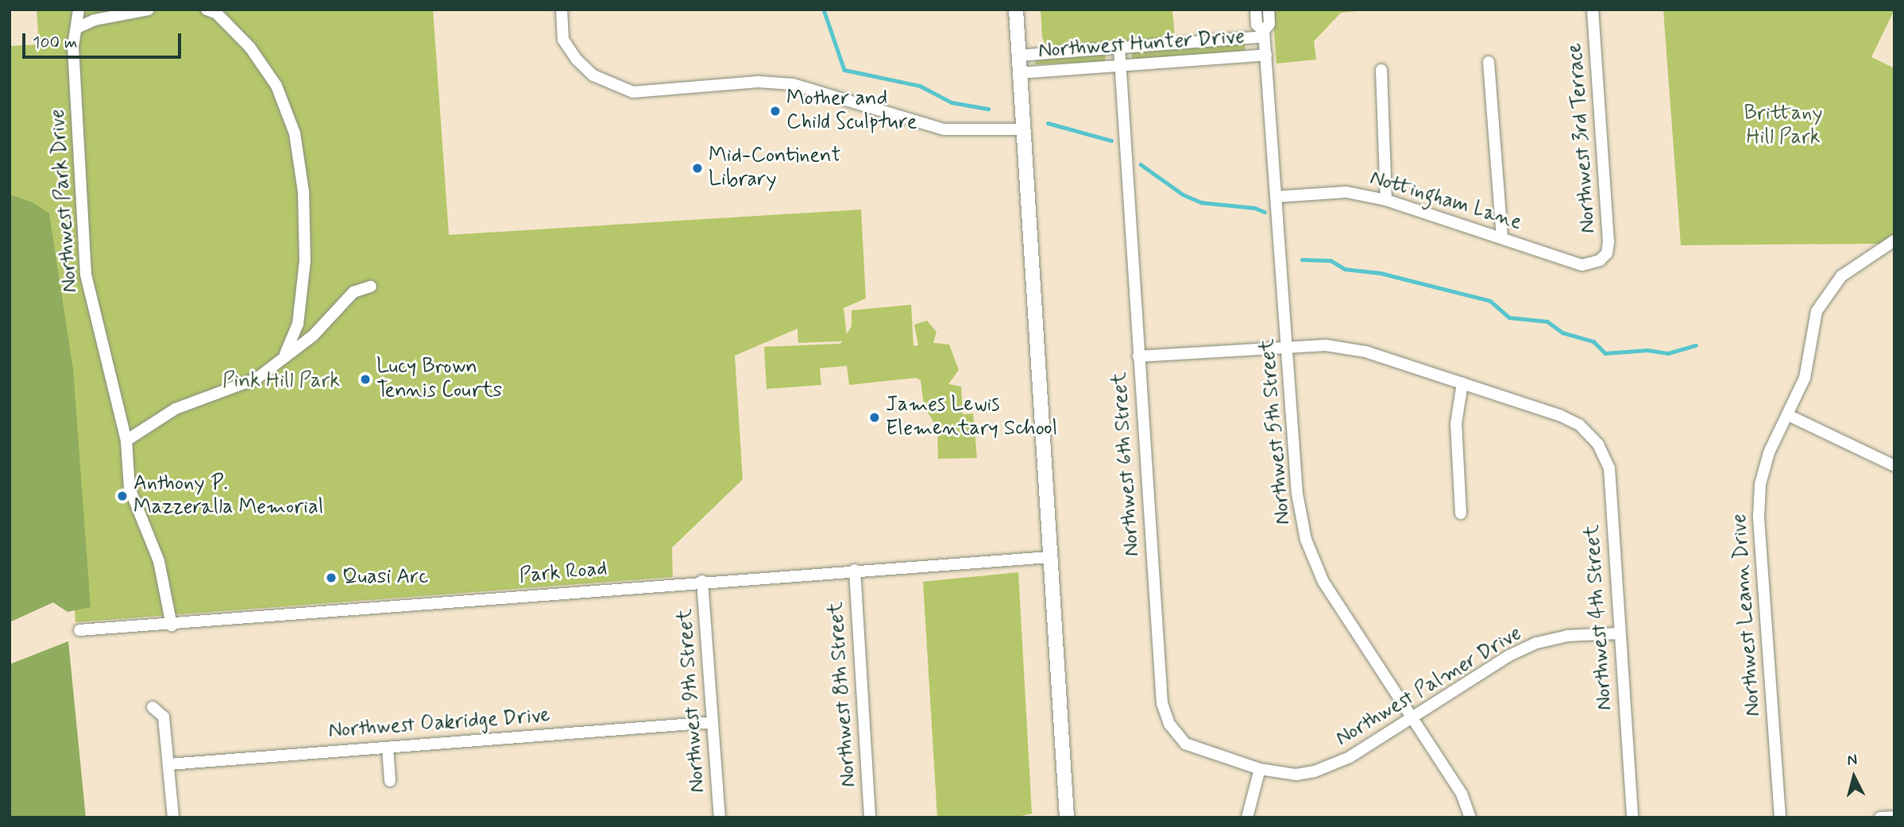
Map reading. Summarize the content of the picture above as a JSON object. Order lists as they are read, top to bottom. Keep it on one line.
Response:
{"streets":{"street":["Northwest Hunter Drive","Northwest 3rd Terrace","Northwest Park Drive","Nottingham Lane","Northwest 5th Street","Northwest 6th Street","Park Road","Northwest Leann Drive","Northwest 4th Street","Northwest Palmer Drive","Northwest 8th Street","Northwest 9th Street","Northwest Oakridge Drive"]},"crossings":[["Northwest Hunter Drive","Northwest 5th Street"],["Northwest Hunter Drive","Northwest 6th Street"],["Northwest 3rd Terrace","Nottingham Lane"],["Northwest Park Drive","Park Road"],["Nottingham Lane","Northwest 5th Street"],["Northwest 5th Street","Northwest Palmer Drive"],["Northwest 6th Street","Northwest Palmer Drive"],["Park Road","Northwest 8th Street"],["Park Road","Northwest 9th Street"],["Northwest 4th Street","Northwest Palmer Drive"],["Northwest 9th Street","Northwest Oakridge Drive"]],"parks":["Brittany Hill Park","Pink Hill Park"],"places":["Mother and Child Sculpture","Mid-Continent Library","Lucy Brown Tennis Courts","James Lewis Elementary School","Anthony P. Mazzeralla Memorial","Quasi Arc"],"scale_bar":"100 m","north":"top"}
